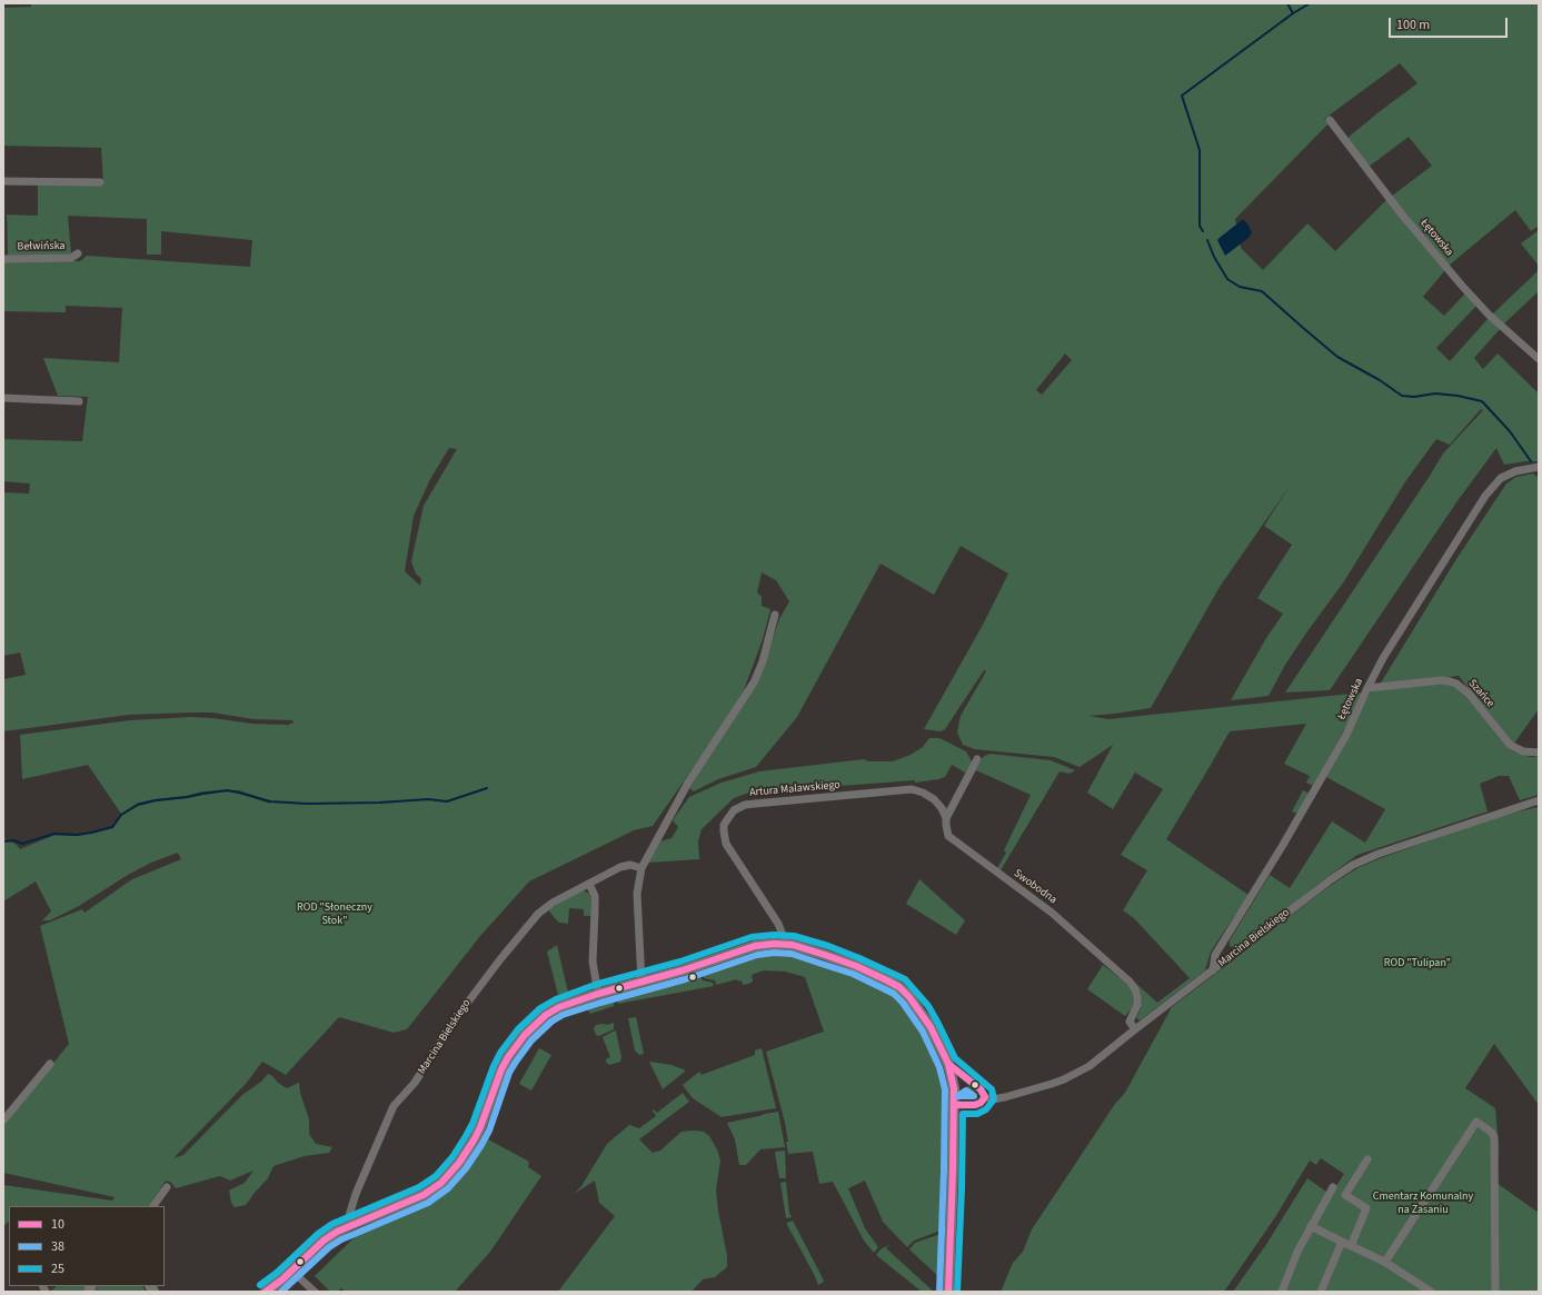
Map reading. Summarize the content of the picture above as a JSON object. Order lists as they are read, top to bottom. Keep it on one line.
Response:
{"streets":{"street":["Łętowska","Bełwińska","Szańce","Artura Malawskiego","Swobodna","Marcina Bielskiego"]},"crossings":[["Łętowska","Szańce"],["Łętowska","Marcina Bielskiego"],["Artura Malawskiego","Swobodna"],["Swobodna","Marcina Bielskiego"]],"parks":["ROD \"Słoneczny Stok\"","ROD \"Tulipan\"","Cmentarz Komunalny na Zasaniu"],"lines":["transit line 25","transit line 10","transit line 38"],"legend":["10","38","25"],"scale_bar":"100 m"}
